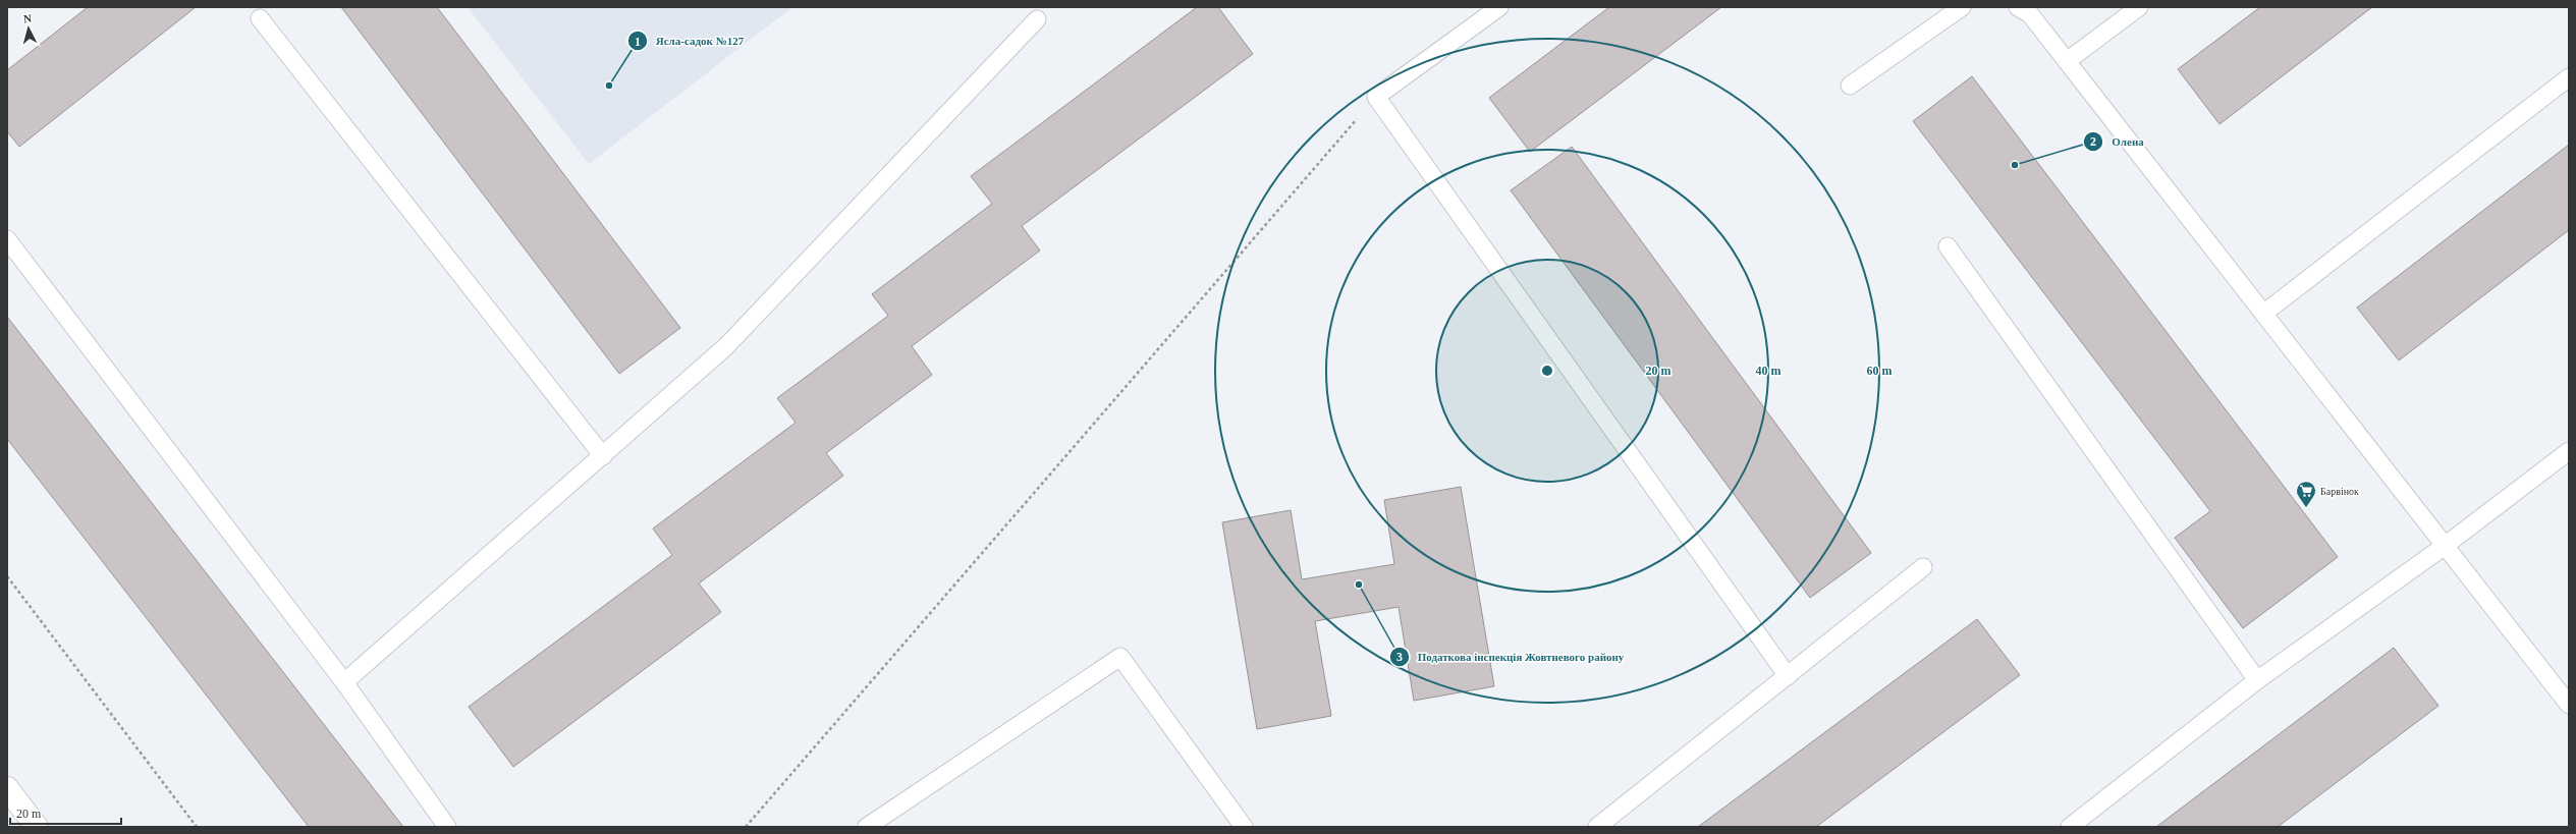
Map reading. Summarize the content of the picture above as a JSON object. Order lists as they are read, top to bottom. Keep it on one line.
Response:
{"places":{"other":["Ясла-садок №127","Олена","Податкова інспекція Жовтневого району"],"supermarket":["Барвінок"]},"scale_bar":"20 m","north":"top","rings":["20 m","40 m","60 m"]}
